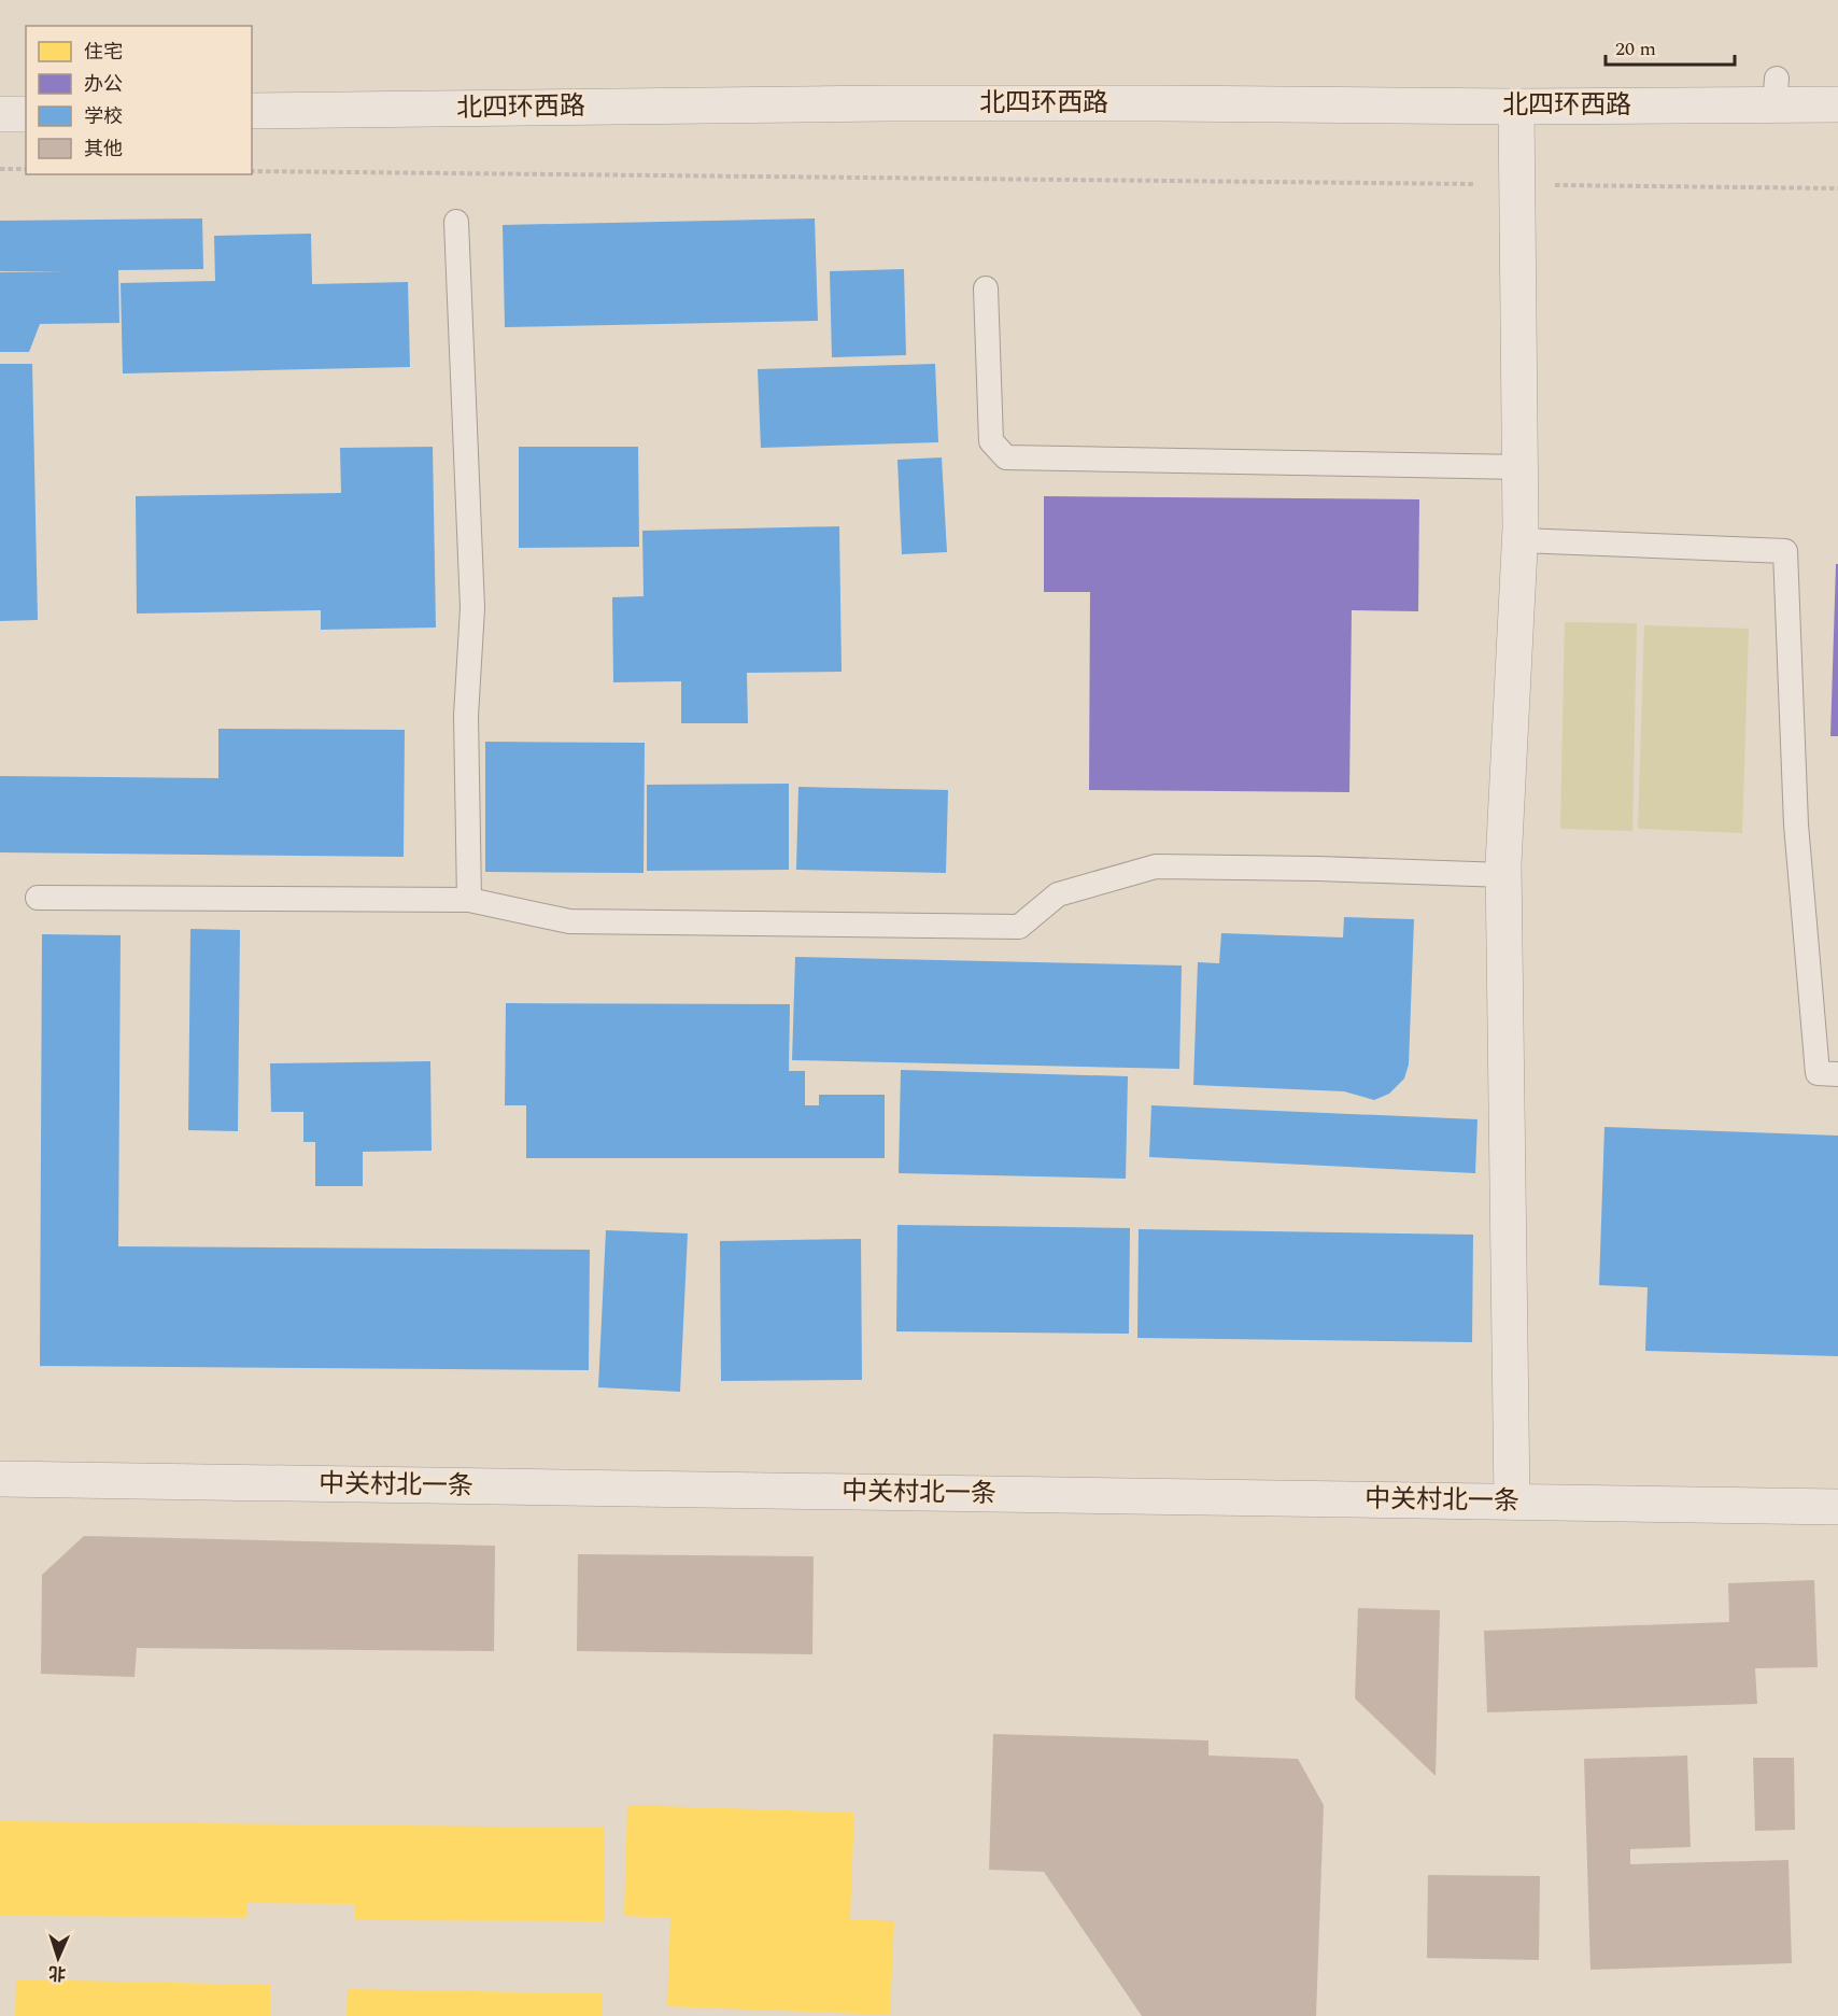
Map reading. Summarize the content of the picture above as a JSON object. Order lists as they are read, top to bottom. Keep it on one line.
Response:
{"streets":{"street":["北四环西路","中关村北一条"]},"legend":["住宅","办公","学校","其他"],"scale_bar":"20 m","north":"bottom"}
